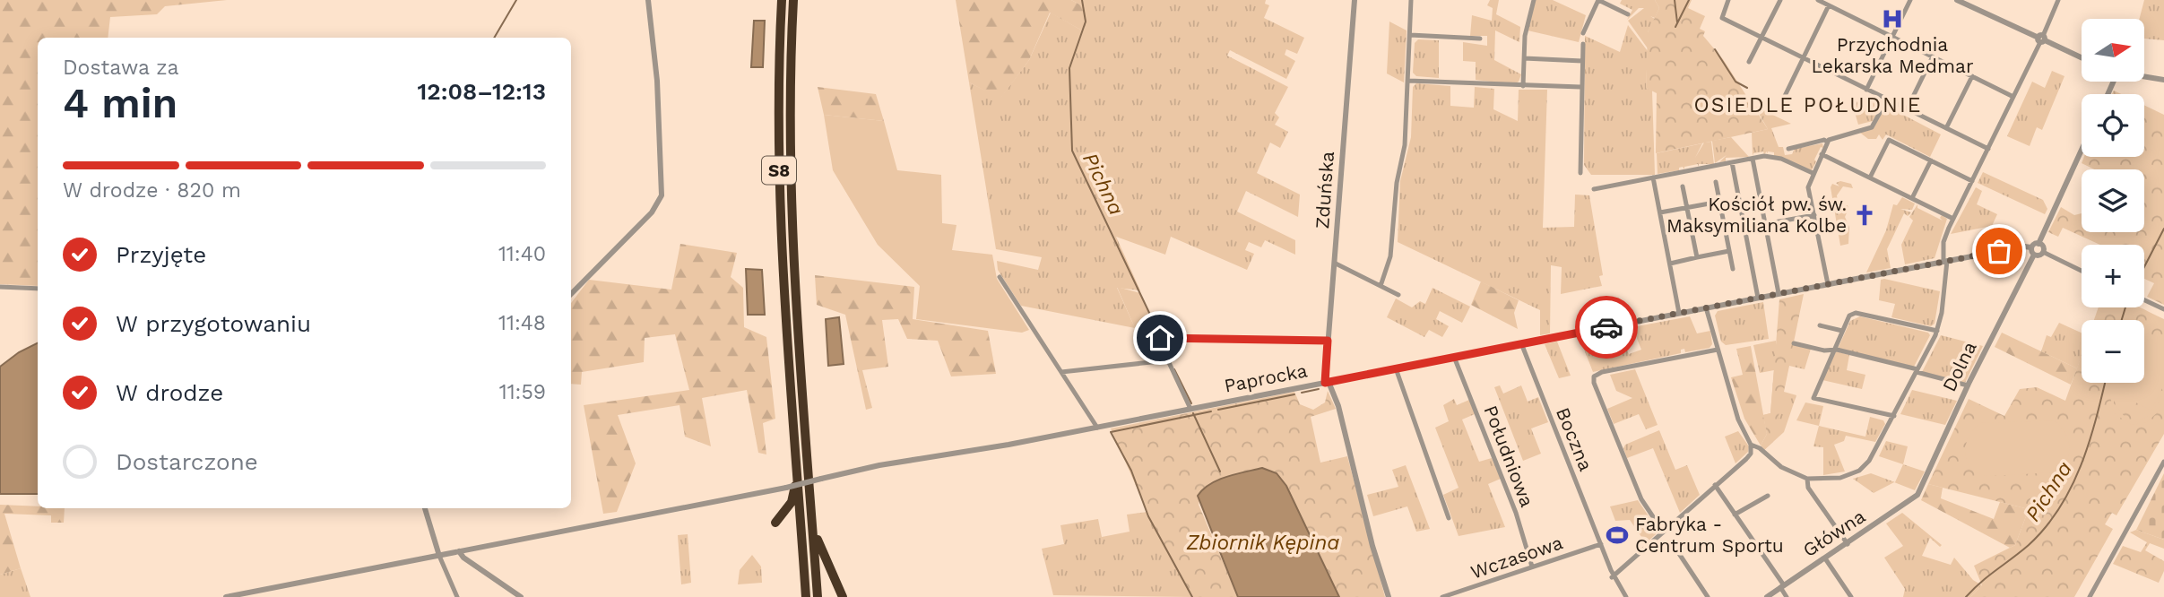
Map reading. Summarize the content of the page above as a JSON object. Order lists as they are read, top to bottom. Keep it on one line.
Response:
{"streets":{"highway":["S8"],"street":["Zduńska","Dolna","Paprocka","Boczna","Południowa","Główna","Wczasowa"]},"crossings":[["Zduńska","Paprocka"],["Dolna","Paprocka"],["Dolna","Główna"],["Paprocka","Boczna"],["Paprocka","Południowa"],["Boczna","Wczasowa"],["Południowa","Wczasowa"]],"districts":["OSIEDLE POŁUDNIE"],"water":["Pichna","Zbiornik Kępina"],"places":{"hospital":["Przychodnia Lekarska Medmar"],"church":["Kościół pw. św. Maksymiliana Kolbe"],"sports":["Fabryka - Centrum Sportu"]},"north":"right","page":{"map_buttons":["+","−"],"heading":["4 min","Dostawa za","12:08–12:13"],"bar":"W drodze · 820 m","list":[["Przyjęte","11:40"],["W przygotowaniu","11:48"],["W drodze","11:59"],"Dostarczone"]}}
